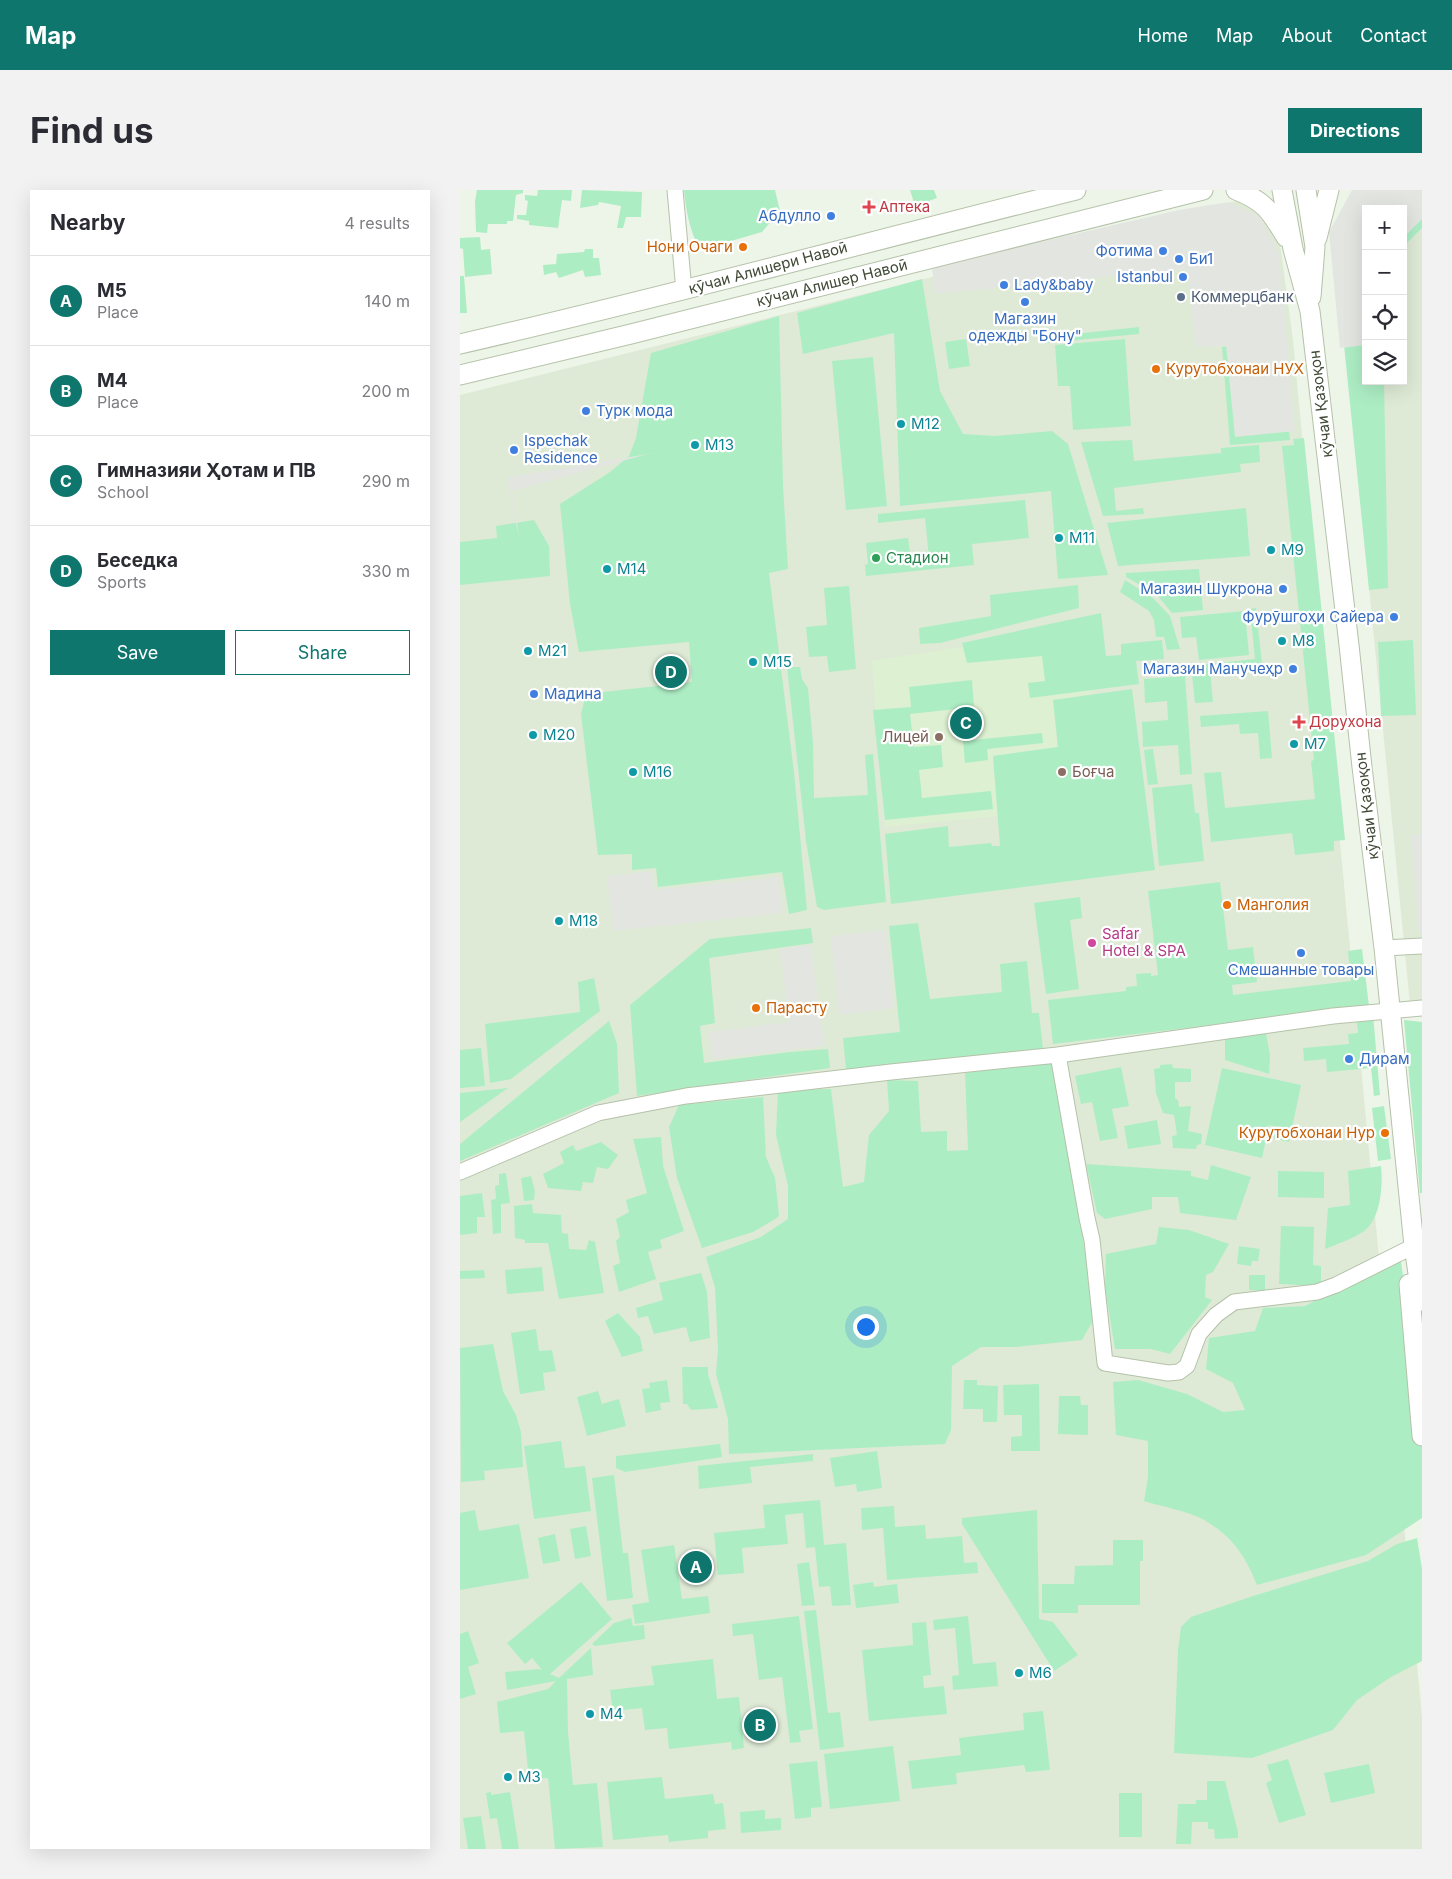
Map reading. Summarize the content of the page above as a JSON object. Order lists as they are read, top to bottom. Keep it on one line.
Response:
{"streets":{"street":["кӯчаи Алишери Навоӣ","кӯчаи Алишер Навоӣ","кӯчаи Қазоқон"]},"places":{"health":["Аптека","Дорухона"],"other":["Абдулло","Нони Очаги","Фотима","Би1","Istanbul","Lady&baby","Коммерцбанк","Магазин одежды \"Бону\"","Курутобхонаи НУХ","Турк мода","М12","М13","Ispechak Residence","М11","М9","Стадион","М14","Магазин Шукрона","Фурӯшгоҳи Сайера","М8","М21","М15","Магазин Манучеҳр","Мадина","М20","Лицей","М7","М16","Боғча","Манголия","М18","Safar Hotel & SPA","Смешанные товары","Парасту","Дирам","Курутобхонаи Нур","М6","M4","М3"]},"page":{"header":"Map","nav":["Home","Map","About","Contact"],"buttons":["Directions",["Save","Share"]],"title":"Find us","heading":["Nearby","4 results"],"map_buttons":["+","−"],"list":[{"mark":"A","name":"М5","note":"Place","value":"140 m"},{"mark":"B","name":"М4","note":"Place","value":"200 m"},{"mark":"C","name":"Гимназияи Ҳотам и ПВ","note":"School","value":"290 m"},{"mark":"D","name":"Беседка","note":"Sports","value":"330 m"}],"pins":["D","C","A","B"]}}
